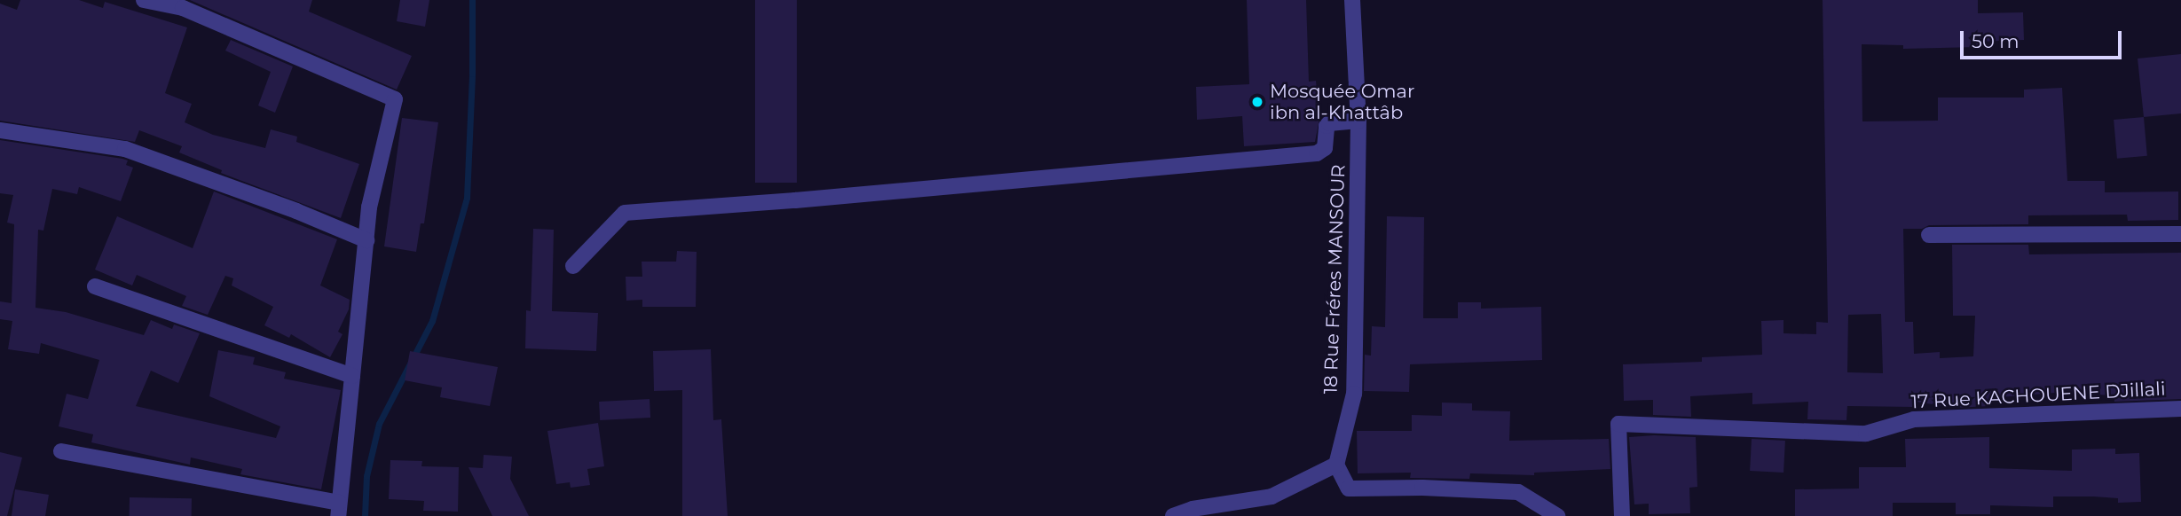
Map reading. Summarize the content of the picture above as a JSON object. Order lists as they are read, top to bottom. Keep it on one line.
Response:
{"streets":{"street":["18 Rue Fréres MANSOUR","17 Rue KACHOUENE DJillali"]},"places":["Mosquée Omar ibn al-Khattâb"],"scale_bar":"50 m"}
